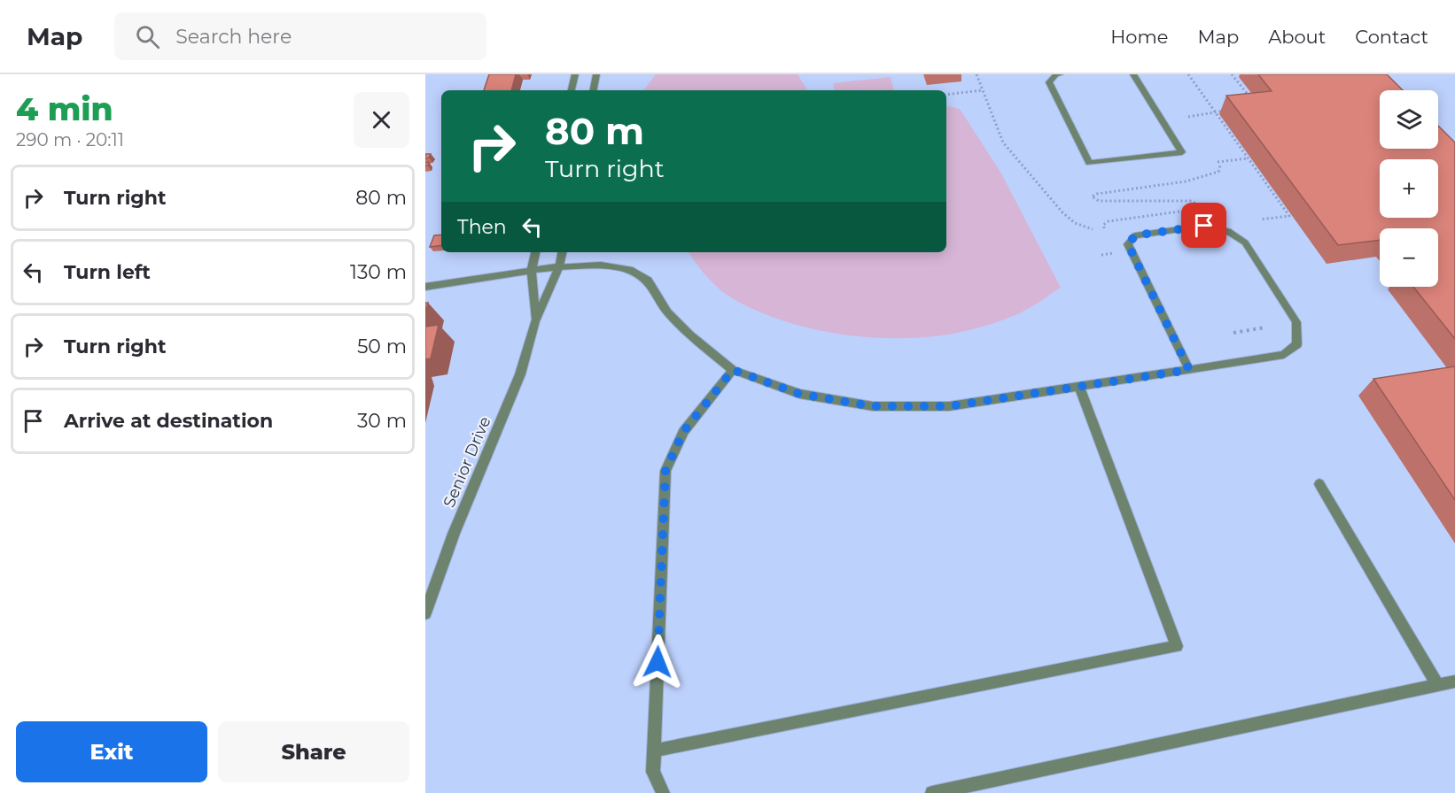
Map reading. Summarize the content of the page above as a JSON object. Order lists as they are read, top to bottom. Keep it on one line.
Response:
{"streets":{"street":["Senior Drive"]},"page":{"header":"Map","search":"Search here","nav":["Home","Map","About","Contact"],"heading":["4 min","290 m · 20:11"],"map_buttons":["+","−"],"turn":["80 m","Turn right"],"list":[{"name":"Turn right","value":"80 m"},{"name":"Turn left","value":"130 m"},{"name":"Turn right","value":"50 m"},{"name":"Arrive at destination","value":"30 m"}],"then":"Then","buttons":["Exit","Share"]}}
